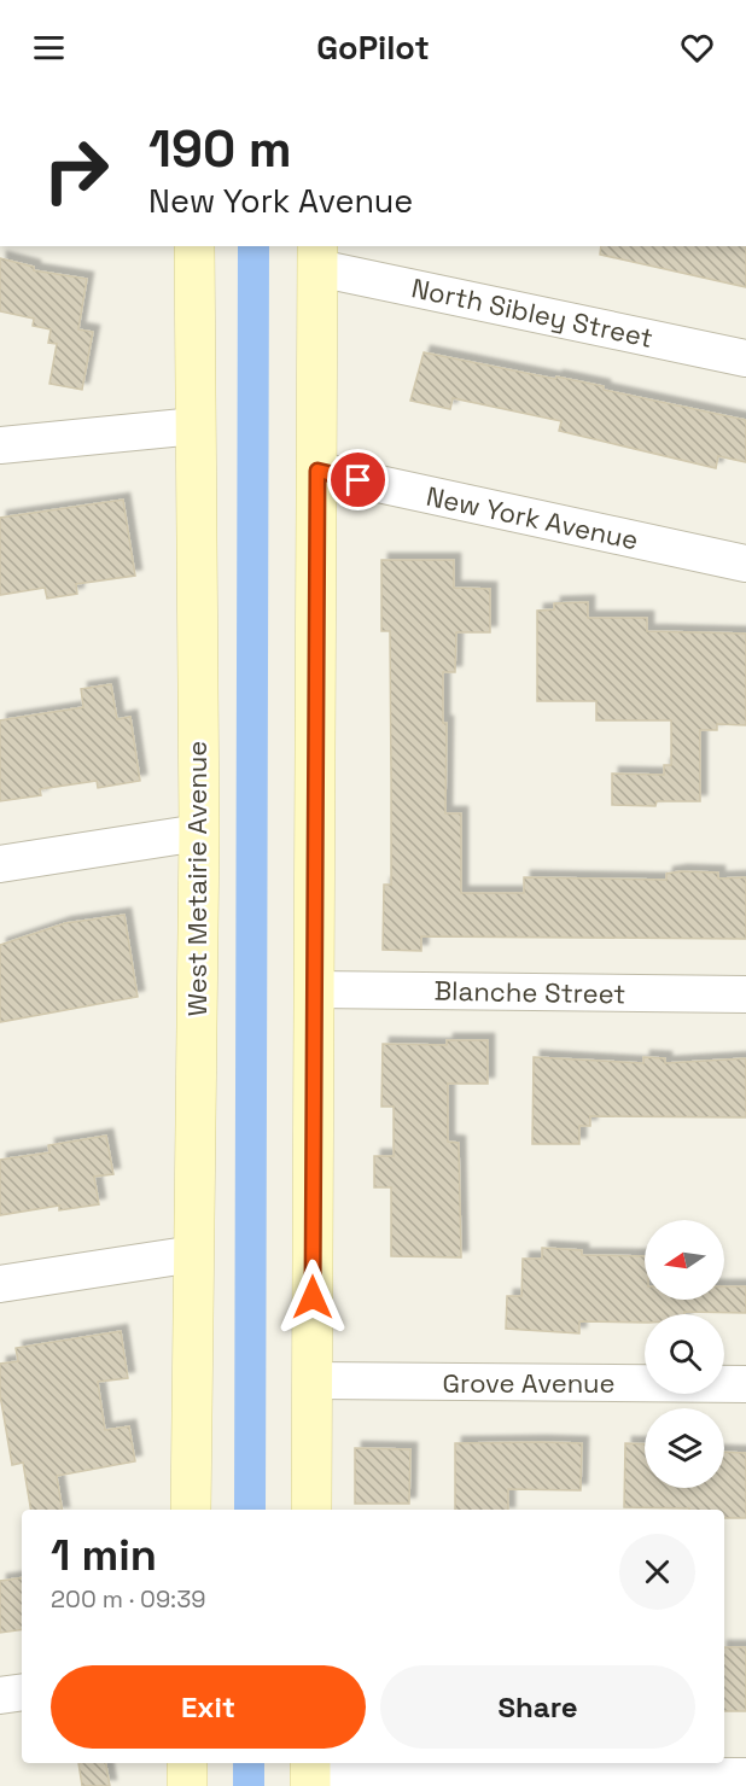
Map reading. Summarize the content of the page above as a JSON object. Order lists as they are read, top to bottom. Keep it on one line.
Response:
{"streets":{"main road":["West Metairie Avenue"],"street":["North Sibley Street","New York Avenue","Blanche Street","Grove Avenue"]},"north":"left","page":{"header":"GoPilot","turn":["190 m","New York Avenue"],"heading":["1 min","200 m · 09:39"],"buttons":["Exit","Share"]}}
